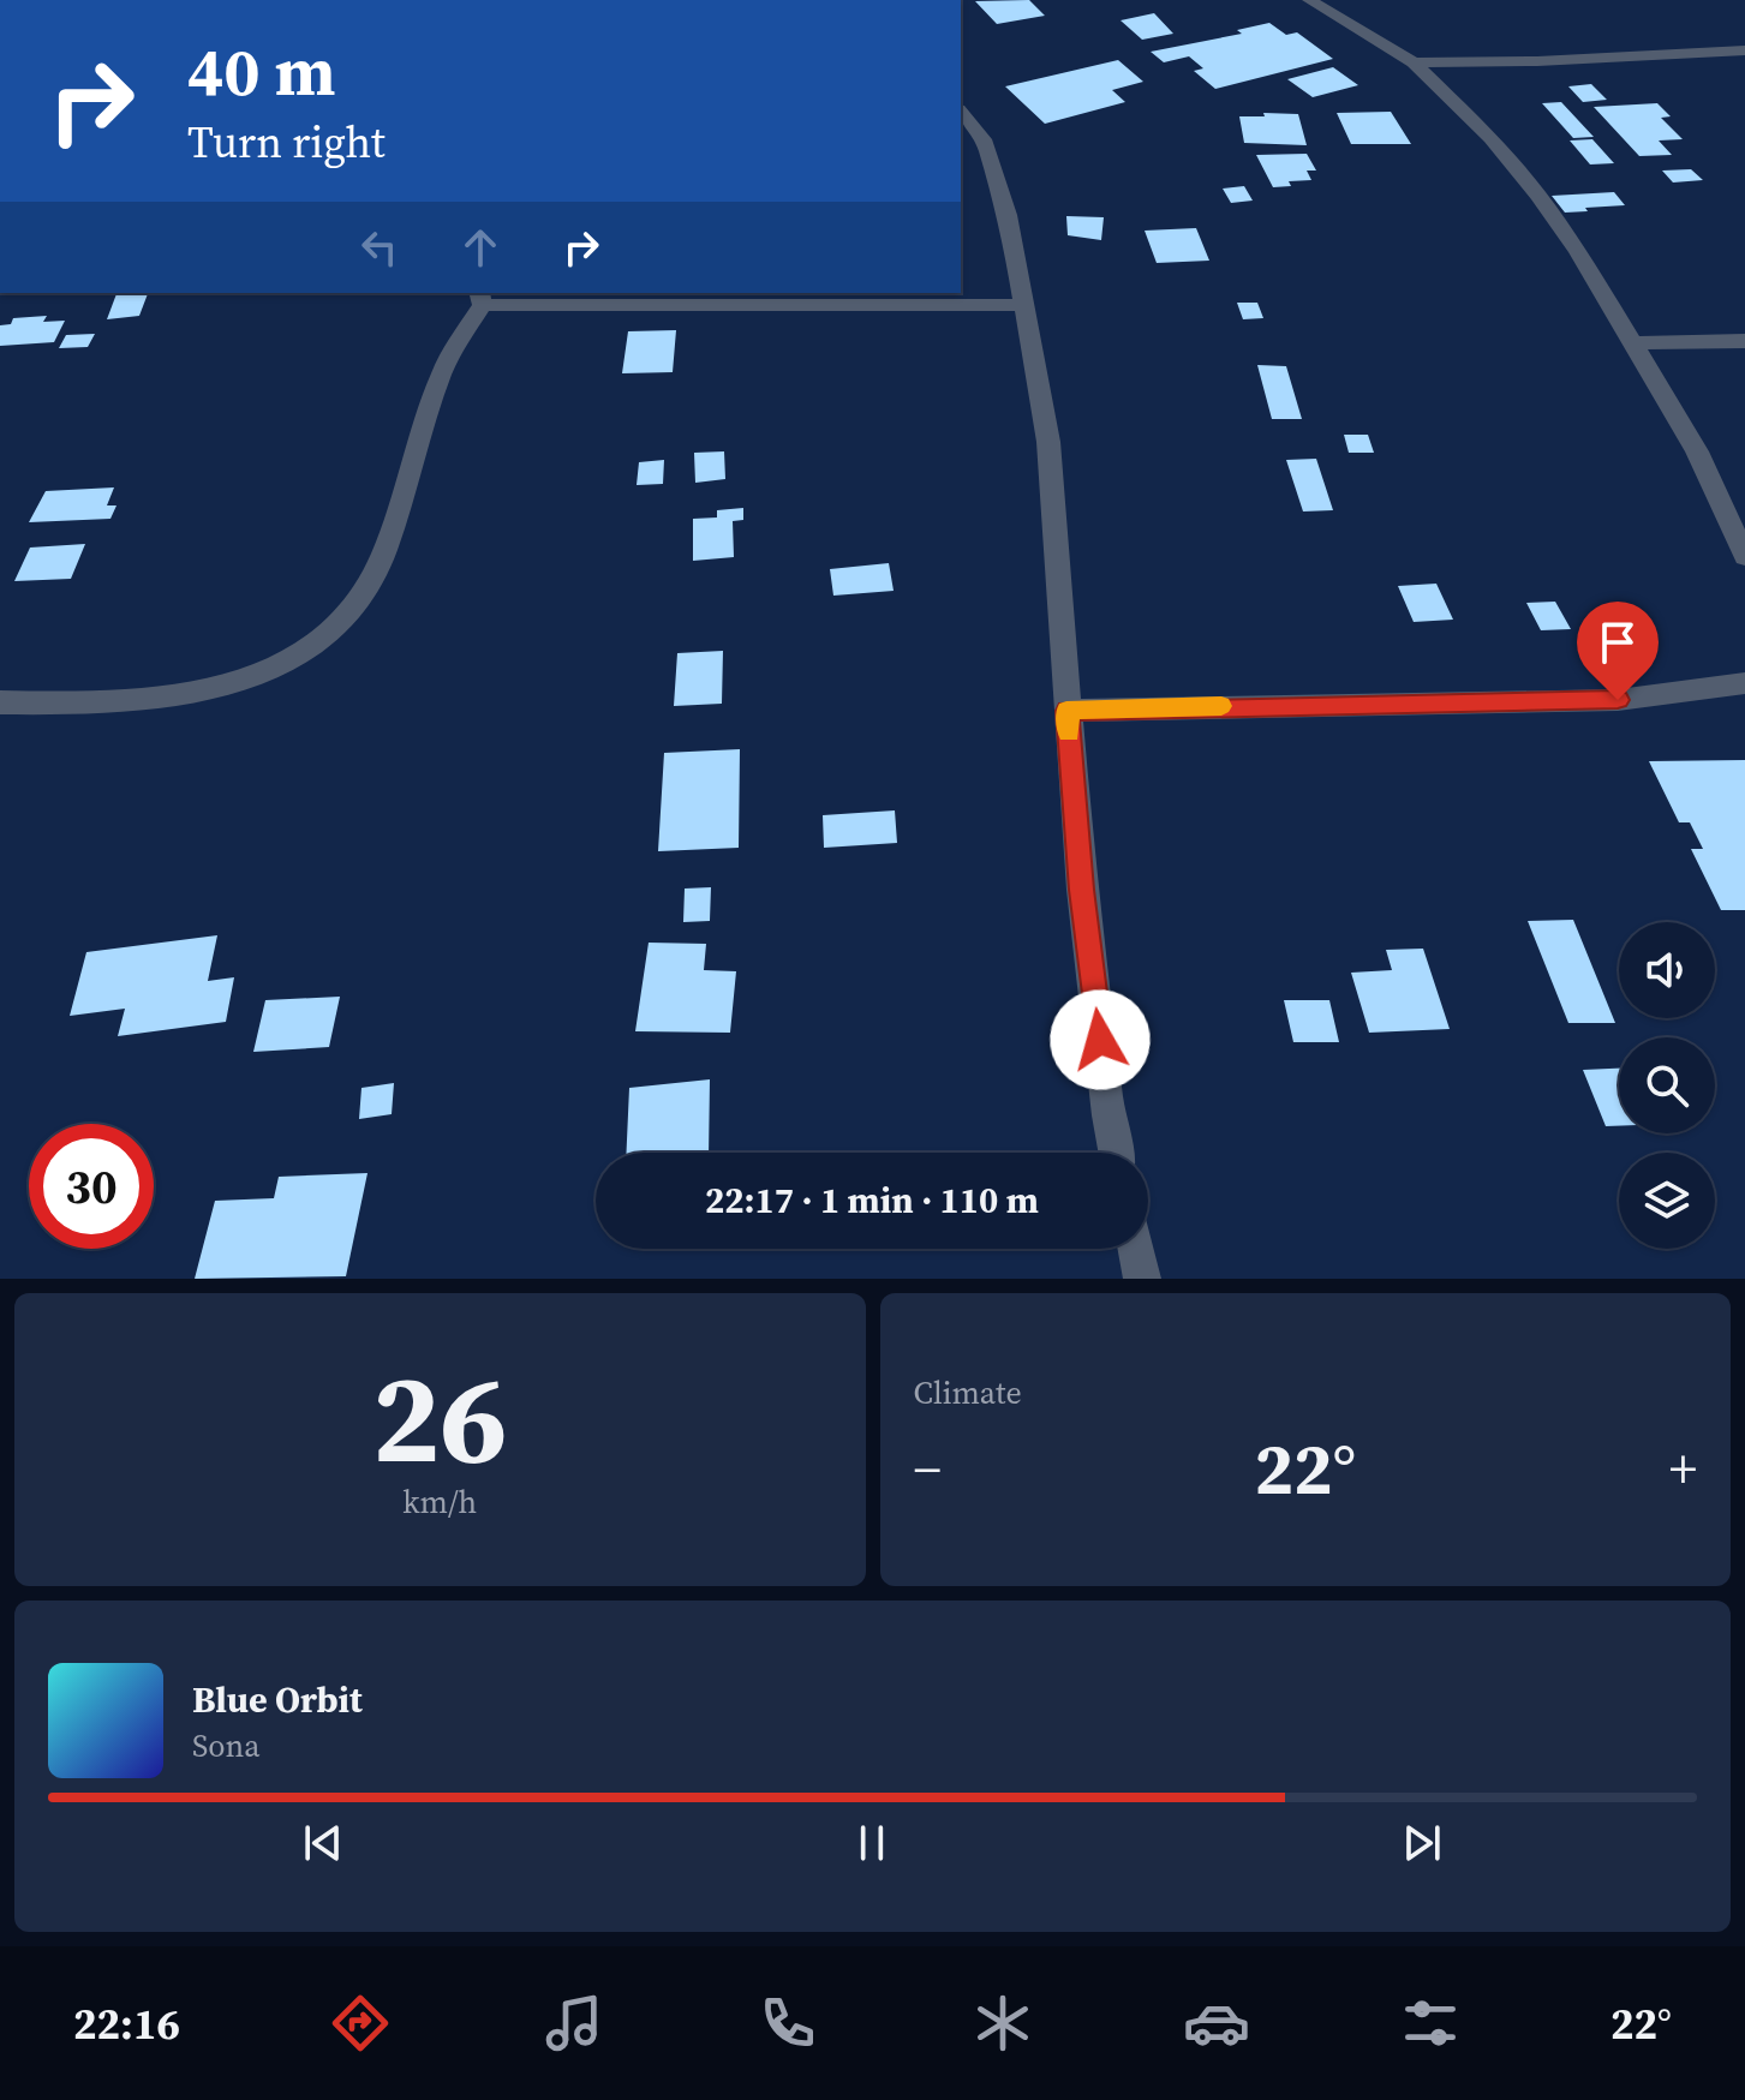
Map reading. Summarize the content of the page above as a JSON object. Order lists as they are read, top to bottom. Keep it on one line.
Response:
{"page":{"turn":["40 m","Turn right"],"limit":"30","trip":"22:17 · 1 min · 110 m","tile":[["26","km/h"],"Climate"],"heat":["−","22°","+"],"song":["Blue Orbit","Sona"],"tabs":["22:16","22°"]}}
